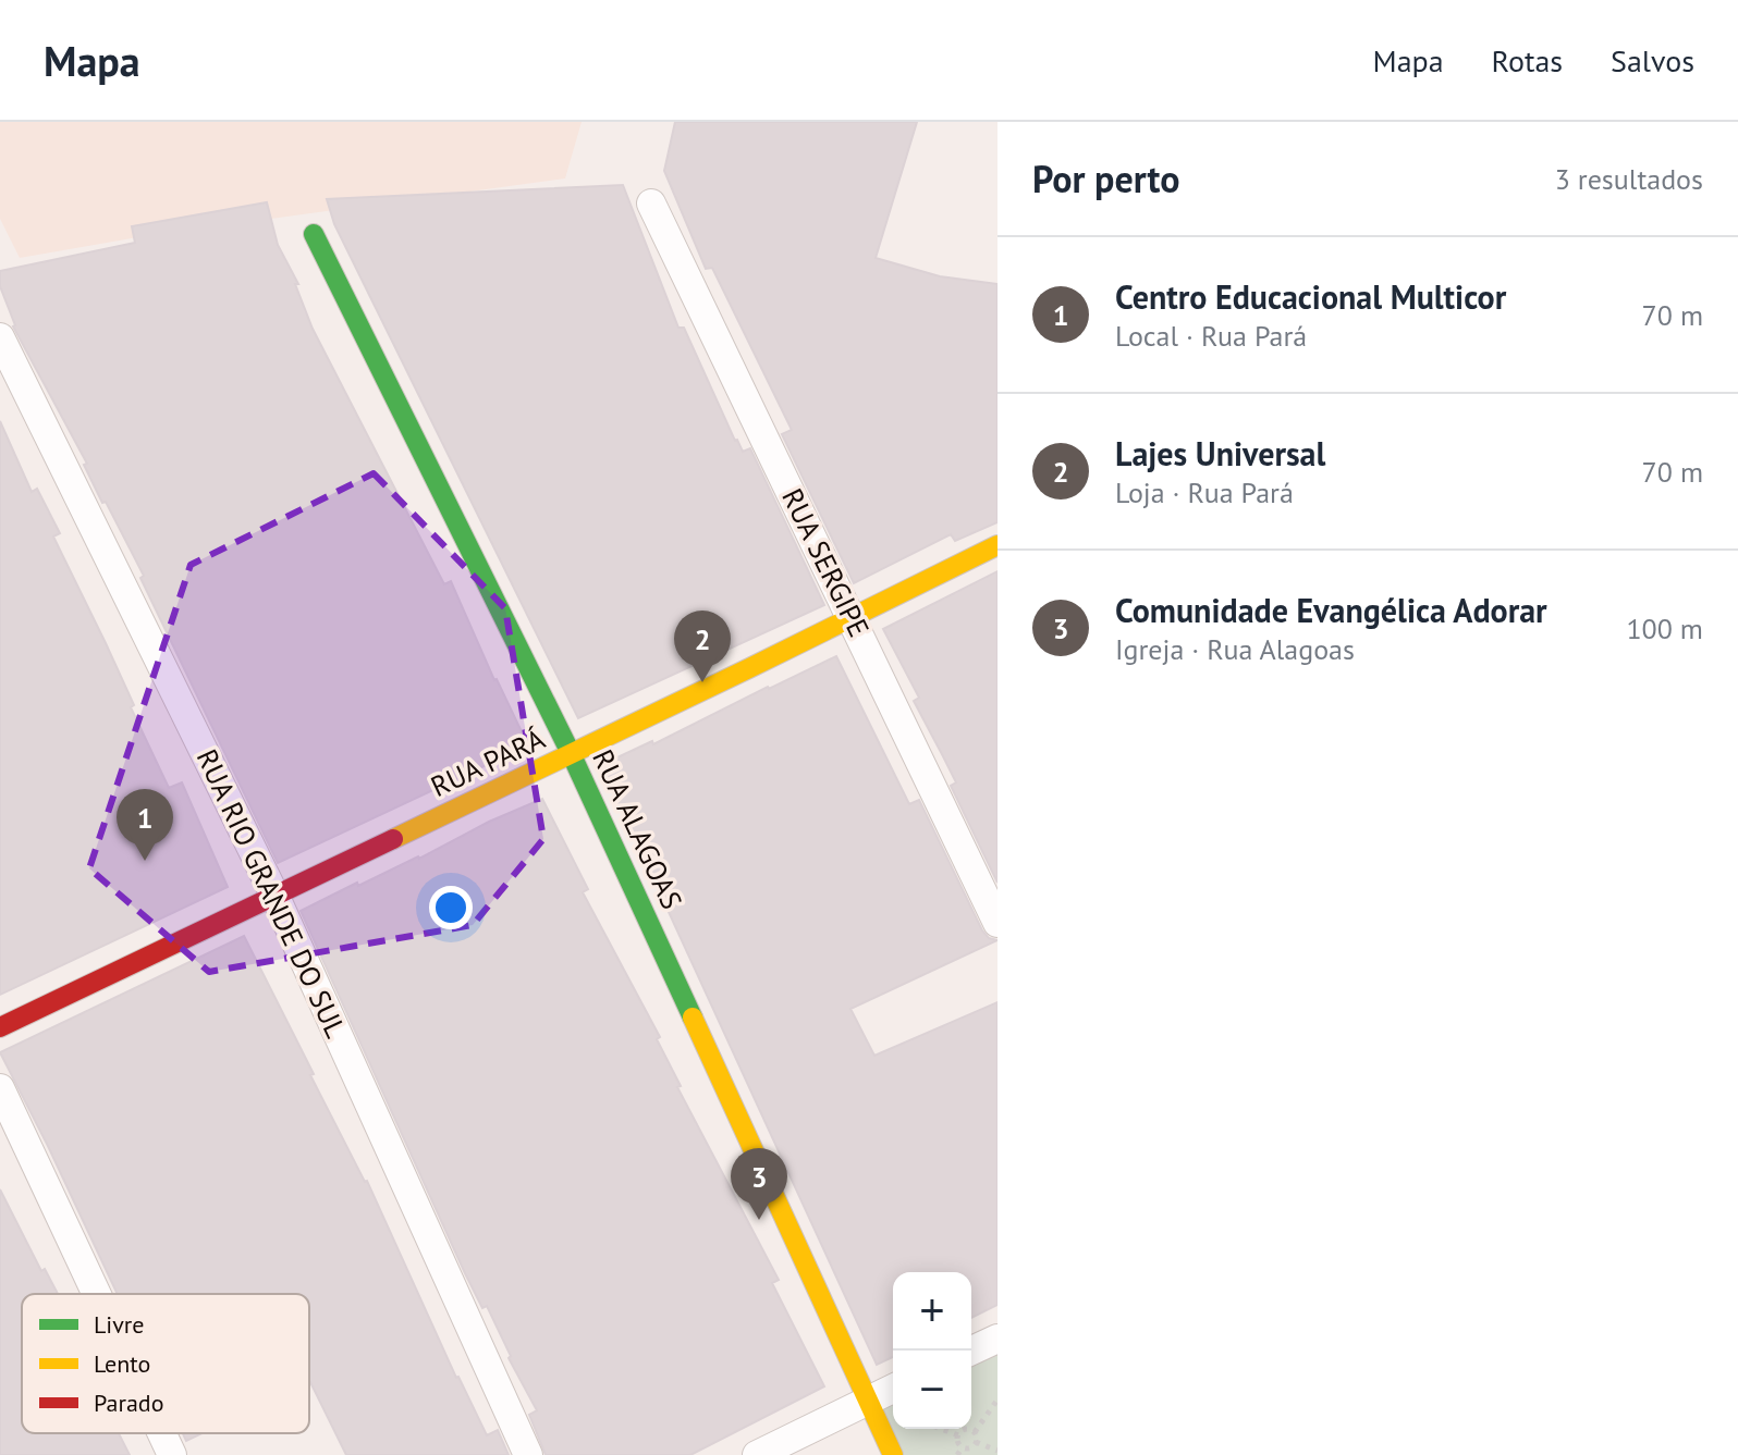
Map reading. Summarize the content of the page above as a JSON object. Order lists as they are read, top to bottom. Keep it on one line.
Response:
{"streets":{"street":["RUA SERGIPE","RUA PARÁ","RUA ALAGOAS","RUA RIO GRANDE DO SUL"]},"crossings":[["RUA SERGIPE","RUA PARÁ"],["RUA PARÁ","RUA ALAGOAS"],["RUA PARÁ","RUA RIO GRANDE DO SUL"]],"legend":["Livre","Lento","Parado"],"page":{"header":"Mapa","nav":["Mapa","Rotas","Salvos"],"heading":["Por perto","3 resultados"],"list":[{"mark":"1","name":"Centro Educacional Multicor","note":"Local · Rua Pará","value":"70 m"},{"mark":"2","name":"Lajes Universal","note":"Loja · Rua Pará","value":"70 m"},{"mark":"3","name":"Comunidade Evangélica Adorar","note":"Igreja · Rua Alagoas","value":"100 m"}],"pins":["2","1","3"],"map_buttons":["+","−"]}}
